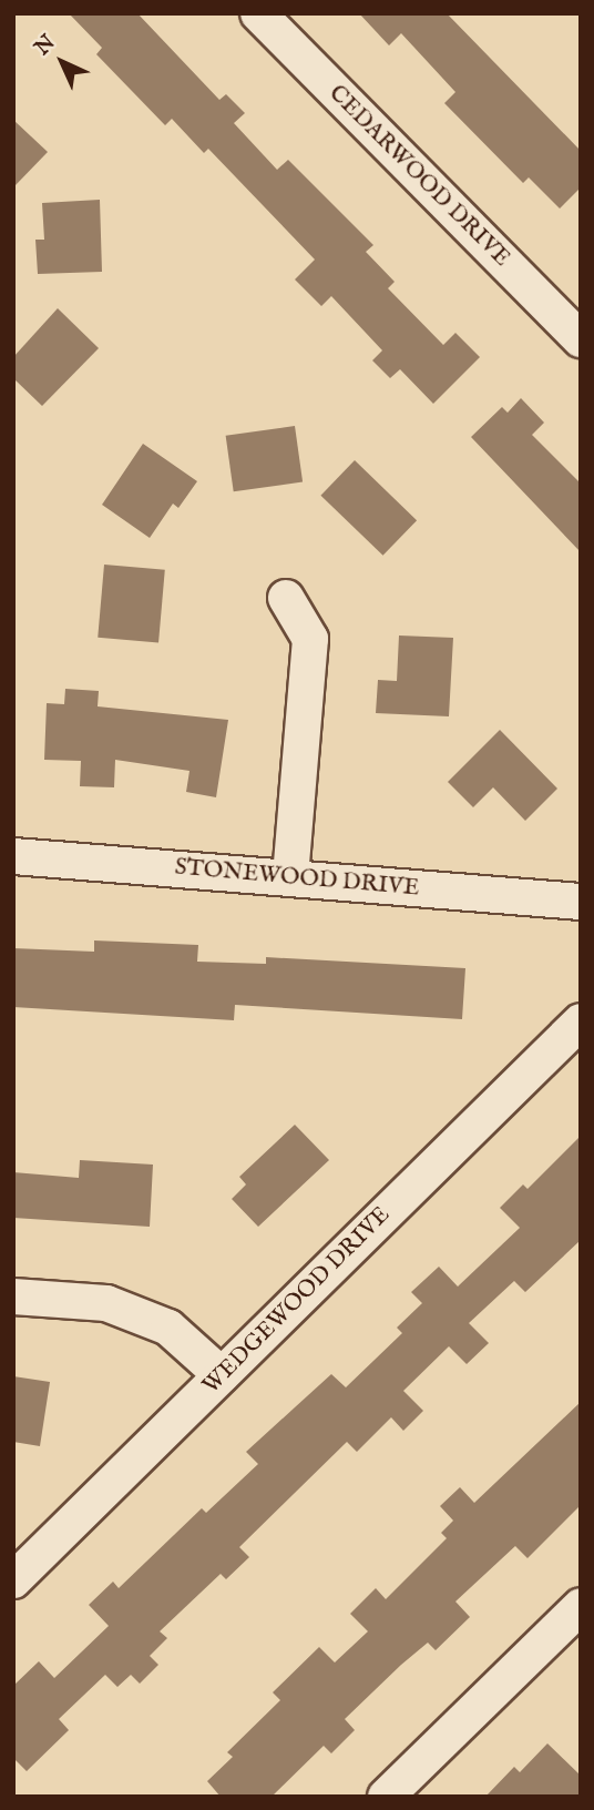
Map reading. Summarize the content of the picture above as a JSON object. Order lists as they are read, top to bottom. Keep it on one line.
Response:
{"streets":{"street":["CEDARWOOD DRIVE","STONEWOOD DRIVE","WEDGEWOOD DRIVE"]},"north":"top left"}
